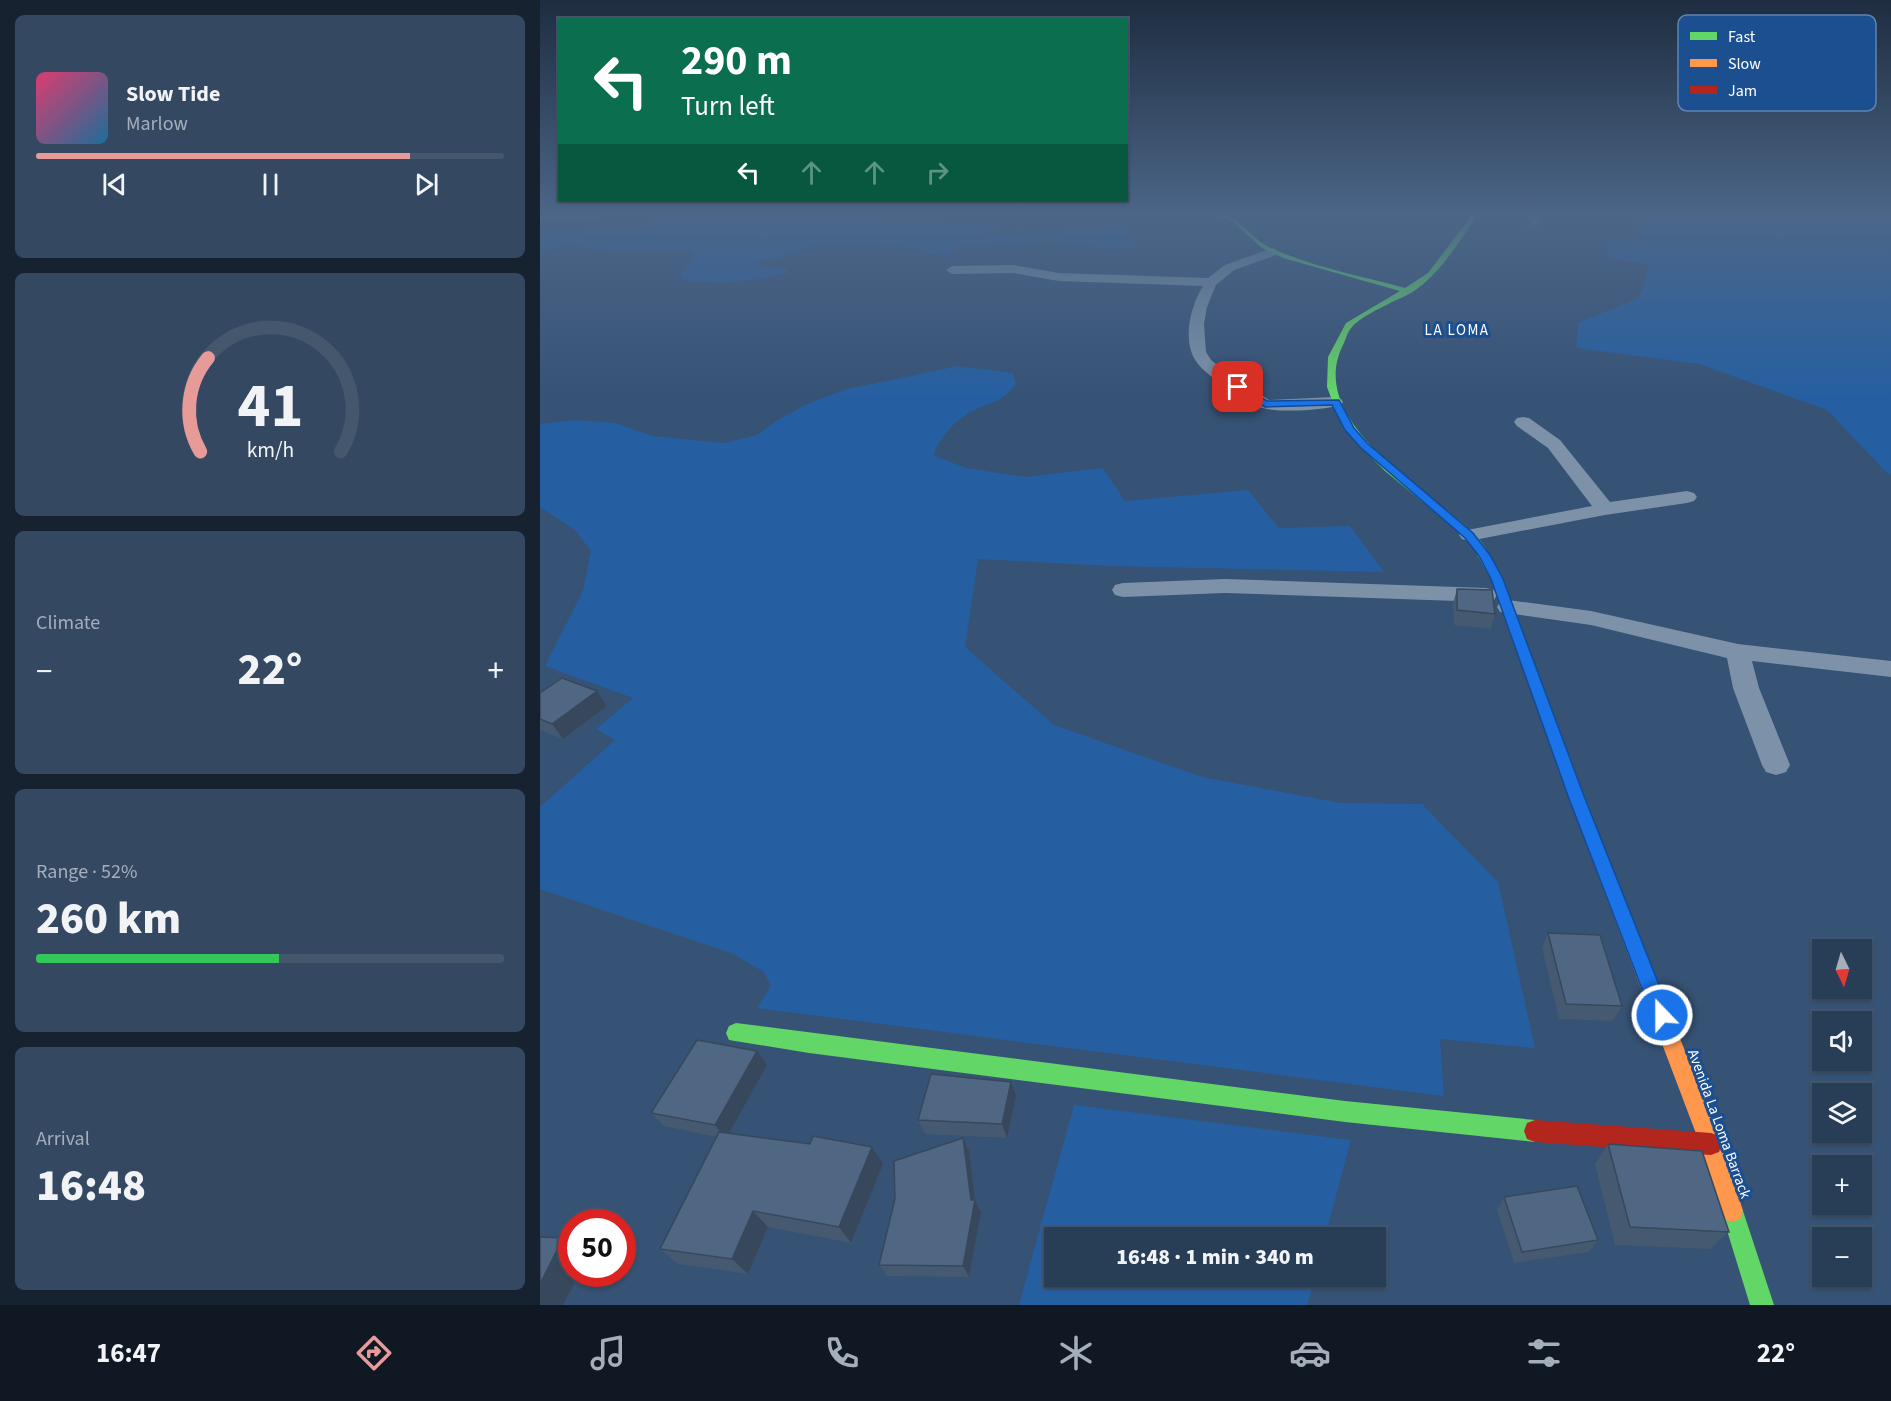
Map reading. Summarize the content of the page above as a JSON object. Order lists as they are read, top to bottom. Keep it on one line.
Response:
{"streets":{"main road":["Avenida La Loma Barrack"]},"districts":["LA LOMA"],"legend":["Fast","Slow","Jam"],"north":"bottom","page":{"turn":["290 m","Turn left"],"song":["Slow Tide","Marlow"],"tile":["Climate",["Range · 52%","260 km"],["Arrival","16:48"]],"heat":["−","22°","+"],"map_buttons":["+","−"],"limit":"50","trip":"16:48 · 1 min · 340 m","tabs":["16:47","22°"],"gauge":["41","km/h"]}}
